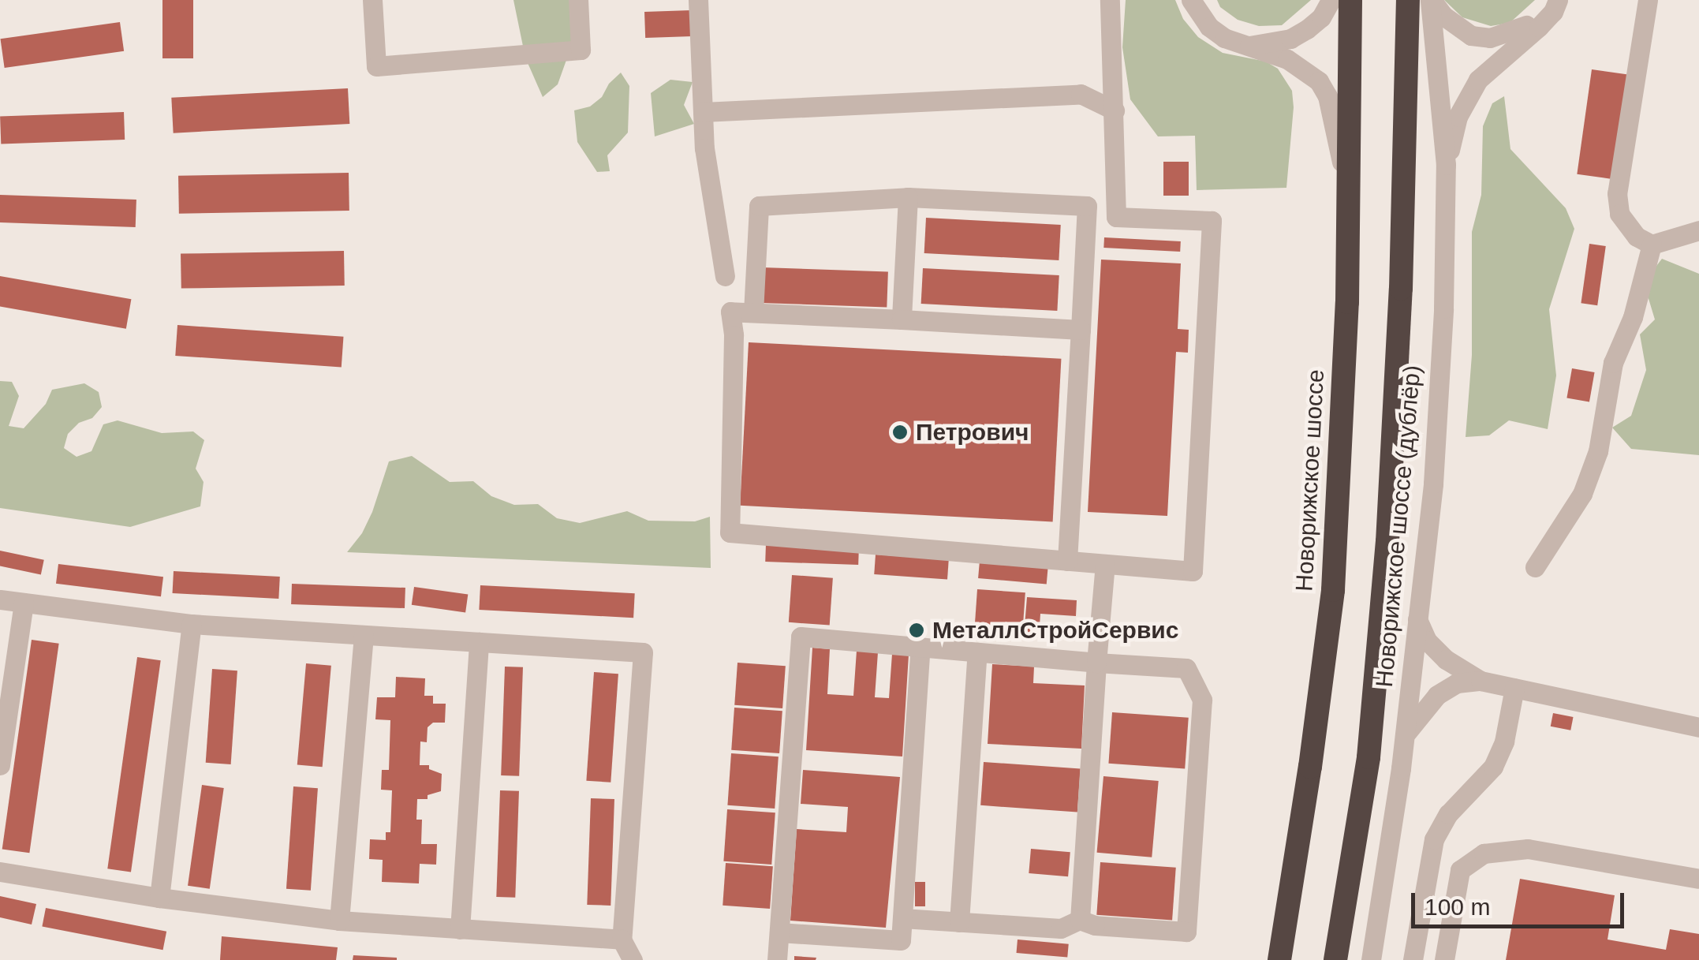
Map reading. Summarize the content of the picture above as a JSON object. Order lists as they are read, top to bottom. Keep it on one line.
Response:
{"streets":{"highway":["Новорижское шоссе"],"street":["Новорижское шоссе (дублёр)"]},"places":["Петрович","МеталлСтройСервис"],"scale_bar":"100 m"}
